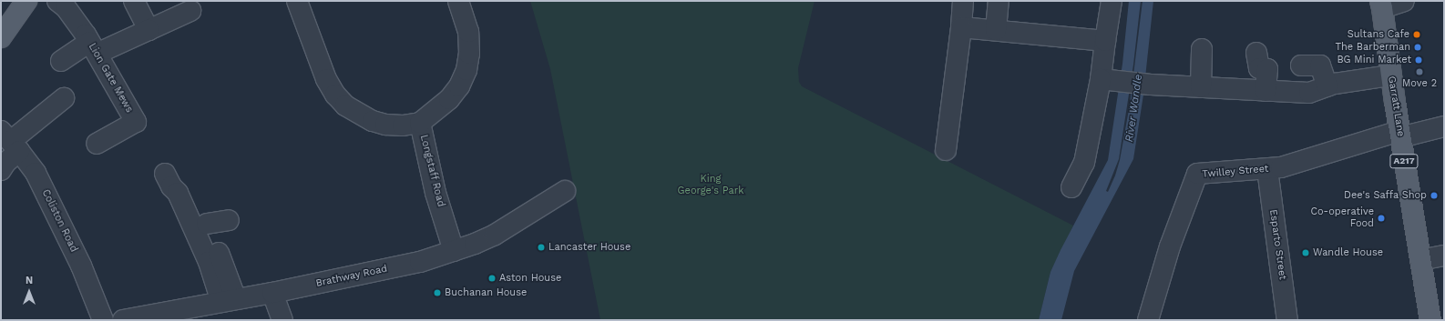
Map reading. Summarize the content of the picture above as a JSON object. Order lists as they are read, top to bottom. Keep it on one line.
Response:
{"streets":{"main road":["Garratt Lane","A217"],"street":["Lion Gate Mews","Longstaff Road","Twilley Street","Coliston Road","Esparto Street","Brathway Road"]},"crossings":[["Garratt Lane","Twilley Street"],["Longstaff Road","Brathway Road"],["Twilley Street","Esparto Street"]],"water":["River Wandle"],"parks":["King George's Park"],"places":["Sultans Cafe","The Barberman","BG Mini Market","Move 2","Dee's Saffa Shop","Co-operative Food","Lancaster House","Wandle House","Aston House","Buchanan House"],"north":"top"}
